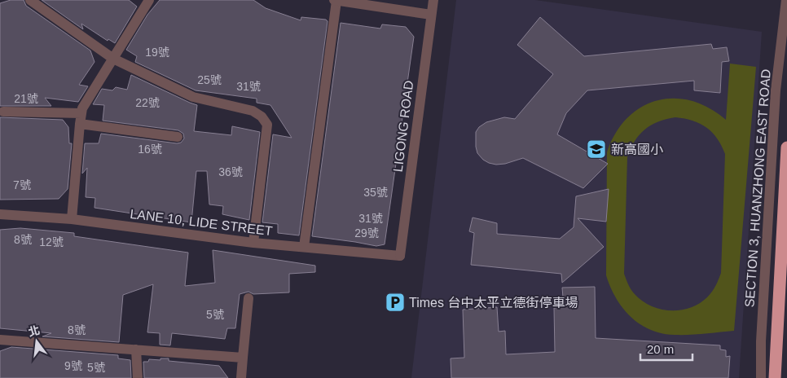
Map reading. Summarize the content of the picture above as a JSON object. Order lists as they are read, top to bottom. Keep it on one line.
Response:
{"streets":{"street":["LIGONG ROAD","SECTION 3, HUANZHONG EAST ROAD","LANE 10, LIDE STREET"]},"crossings":[["LIGONG ROAD","LANE 10, LIDE STREET"]],"places":{"school or university":["新高國小"],"parking":["Times 台中太平立德街停車場"]},"house_numbers":["19號","25號","31號","21號","22號","16號","36號","7號","35號","31號","29號","8號","12號","5號","8號","9號","5號"],"scale_bar":"20 m","north":"top"}
